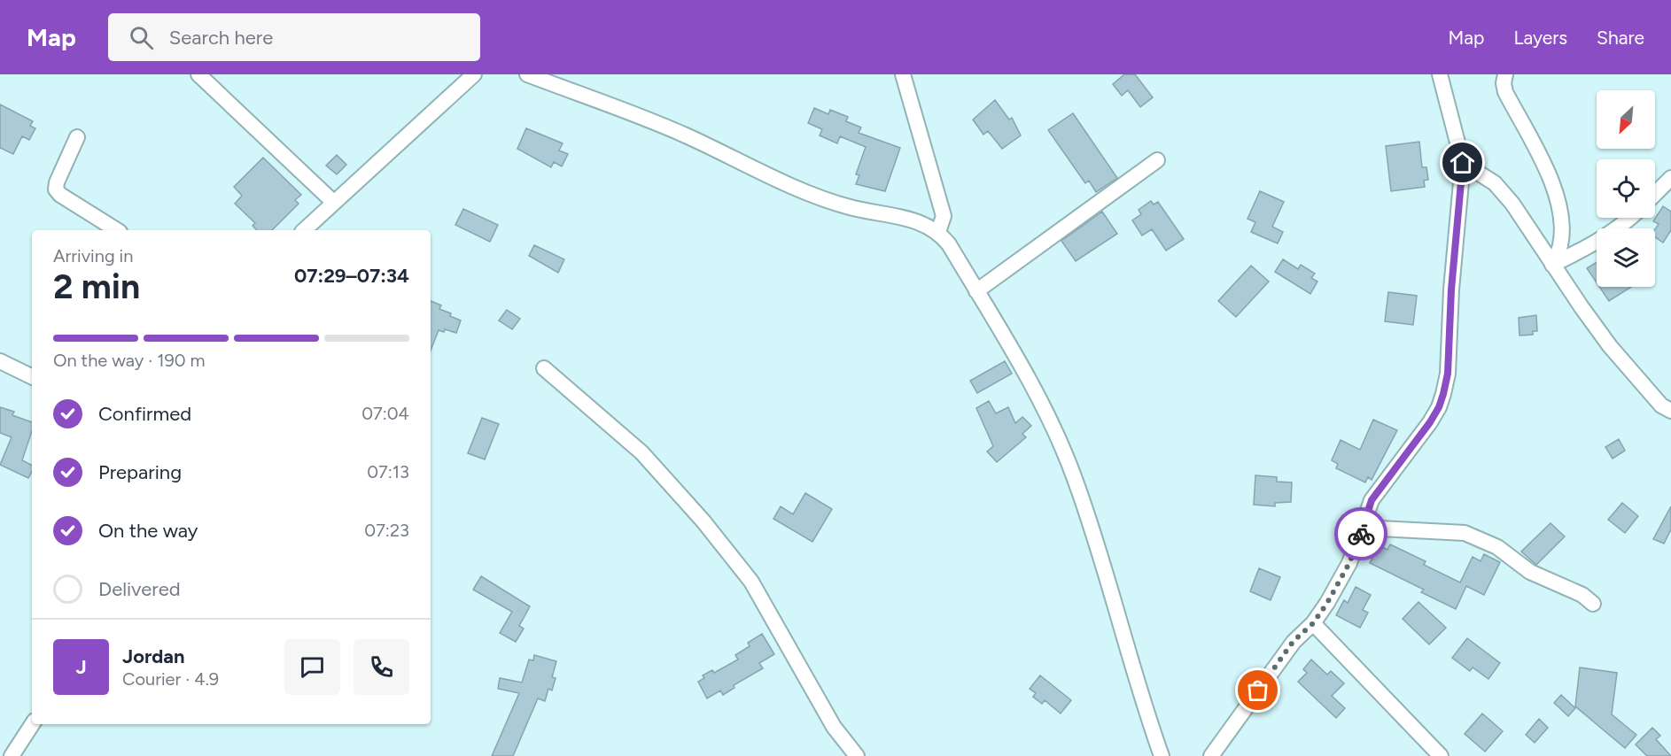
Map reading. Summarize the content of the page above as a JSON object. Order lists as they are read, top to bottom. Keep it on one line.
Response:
{"north":"bottom left","page":{"header":"Map","search":"Search here","nav":["Map","Layers","Share"],"heading":["2 min","Arriving in","07:29–07:34"],"panel":["Jordan","Courier · 4.9"],"bar":"On the way · 190 m","list":[["Confirmed","07:04"],["Preparing","07:13"],["On the way","07:23"],"Delivered"],"round":"J"}}
